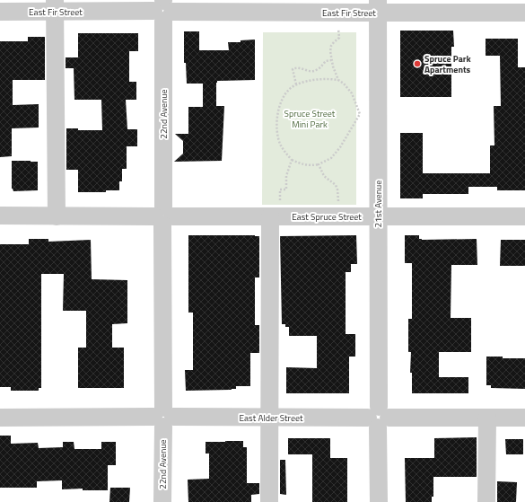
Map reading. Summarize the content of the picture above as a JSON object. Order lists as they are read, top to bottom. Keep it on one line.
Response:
{"streets":{"street":["East Fir Street","22nd Avenue","21st Avenue","East Spruce Street","East Alder Street"]},"crossings":[["East Fir Street","22nd Avenue"],["East Fir Street","21st Avenue"],["22nd Avenue","East Spruce Street"],["22nd Avenue","East Alder Street"],["21st Avenue","East Spruce Street"],["21st Avenue","East Alder Street"]],"parks":["Spruce Street Mini Park"],"places":["Spruce Park Apartments"]}
